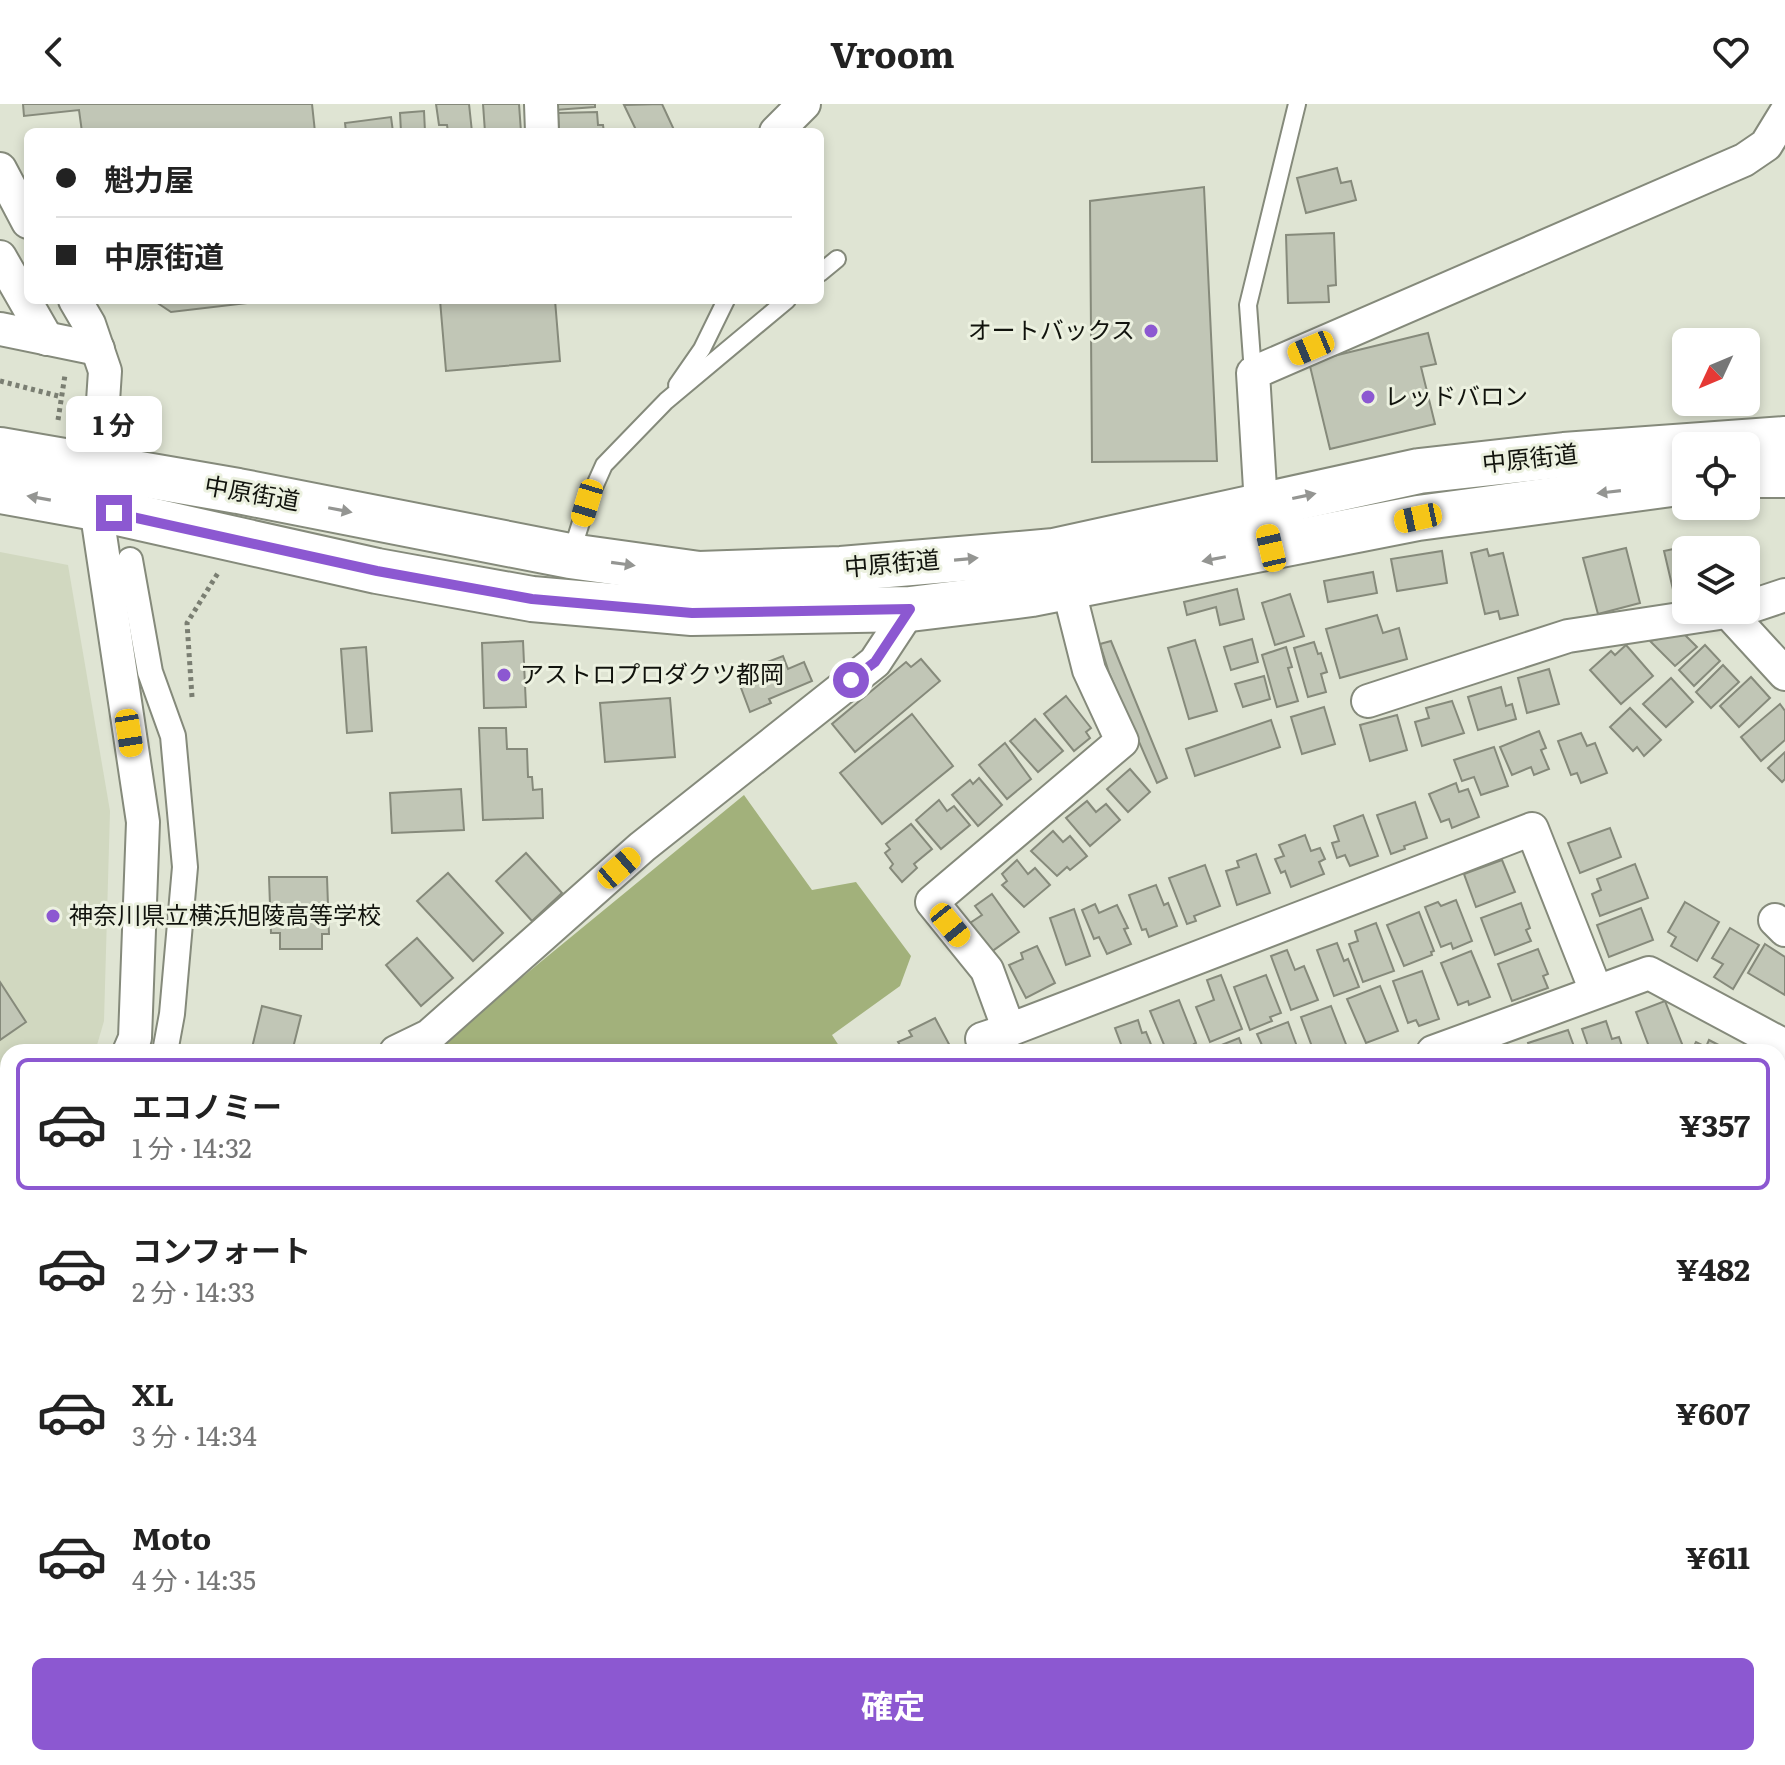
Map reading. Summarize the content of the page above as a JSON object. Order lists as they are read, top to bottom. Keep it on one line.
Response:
{"streets":{"main road":["中原街道"]},"places":["オートバックス","レッドバロン","アストロプロダクツ都岡","神奈川県立横浜旭陵高等学校"],"north":"bottom left","page":{"header":"Vroom","banner":["魁力屋","中原街道"],"bubble":"1 分","list":[{"name":"エコノミー","note":"1 分 · 14:32","value":"¥357"},{"name":"コンフォート","note":"2 分 · 14:33","value":"¥482"},{"name":"XL","note":"3 分 · 14:34","value":"¥607"},{"name":"Moto","note":"4 分 · 14:35","value":"¥611"}],"buttons":"確定"}}
